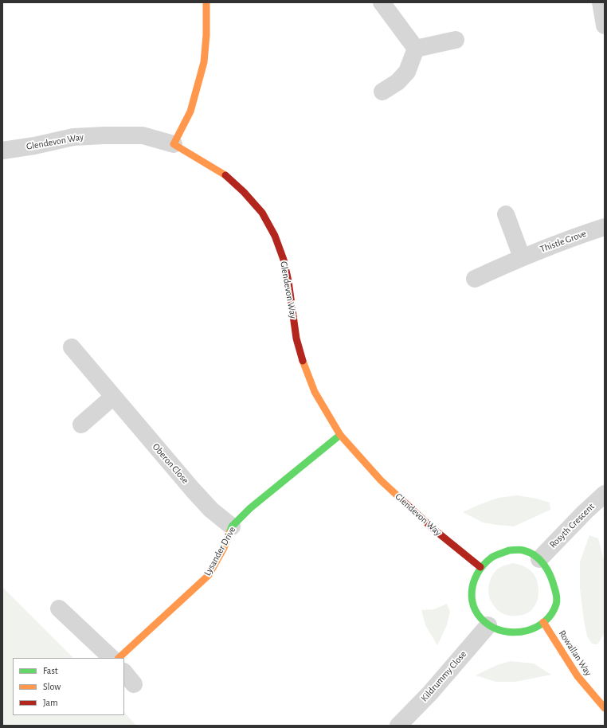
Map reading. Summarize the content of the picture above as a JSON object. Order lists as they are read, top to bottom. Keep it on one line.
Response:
{"streets":{"street":["Glendevon Way","Thistle Grove","Oberon Close","Rosyth Crescent","Lysander Drive","Rowallan Way","Kildrummy Close"]},"crossings":[["Glendevon Way","Rosyth Crescent"],["Glendevon Way","Lysander Drive"],["Glendevon Way","Rowallan Way"],["Glendevon Way","Kildrummy Close"],["Oberon Close","Lysander Drive"],["Rosyth Crescent","Rowallan Way"],["Rosyth Crescent","Kildrummy Close"],["Rowallan Way","Kildrummy Close"]],"legend":["Fast","Slow","Jam"]}
